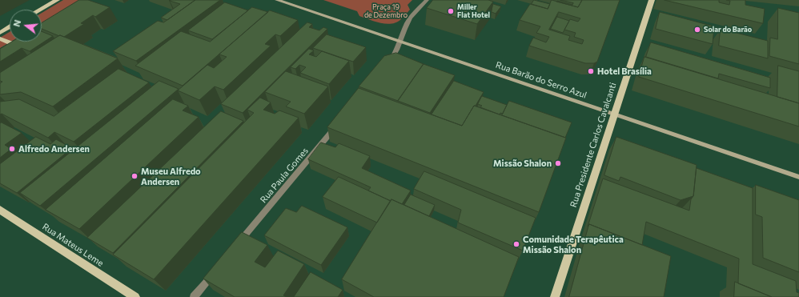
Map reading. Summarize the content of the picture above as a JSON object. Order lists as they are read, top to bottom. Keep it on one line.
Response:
{"streets":{"main road":["Rua Barão do Serro Azul","Rua Presidente Carlos Cavalcanti","Rua Mateus Leme"],"street":["Rua Paula Gomes"]},"crossings":[["Rua Barão do Serro Azul","Rua Presidente Carlos Cavalcanti"]],"parks":["Praça 19 de Dezembro"],"places":["Miller Flat Hotel","Solar do Barão","Hotel Brasília","Alfredo Andersen","Missão Shalon","Museu Alfredo Andersen","Comunidade Terapêutica Missão Shalon"],"north":"left"}
